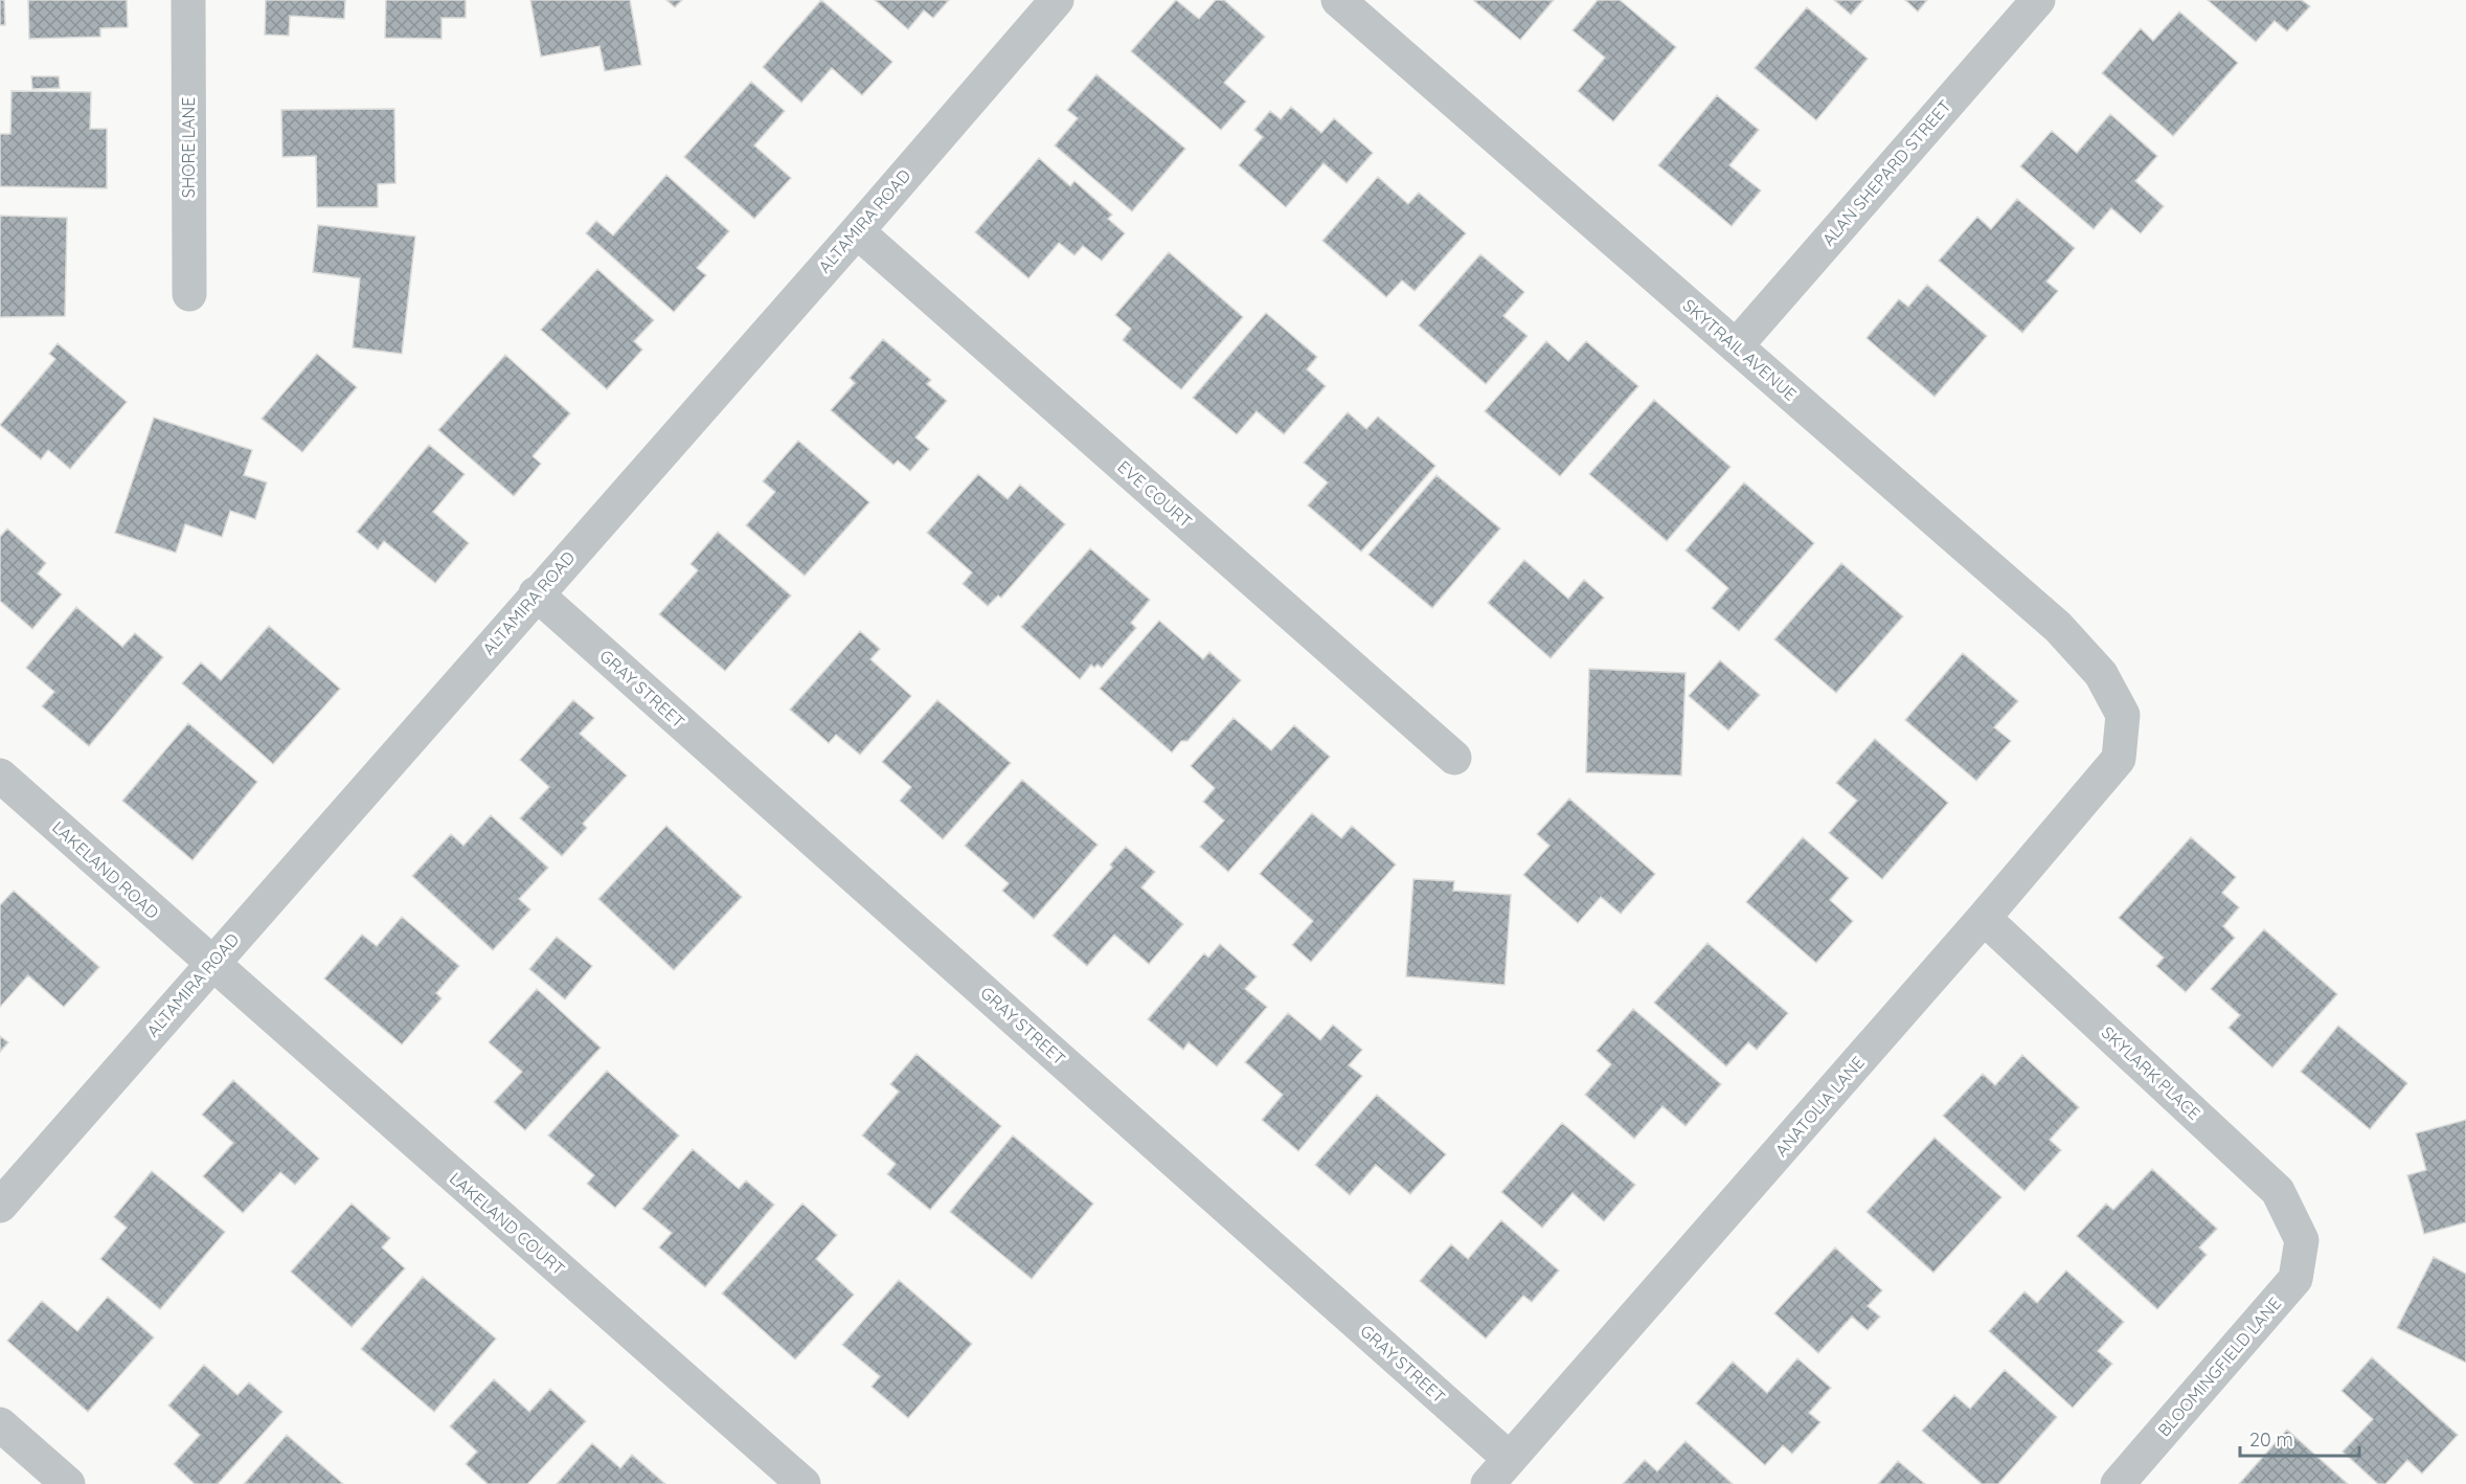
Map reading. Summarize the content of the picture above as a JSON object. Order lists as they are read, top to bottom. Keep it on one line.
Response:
{"streets":{"street":["SHORE LANE","ALAN SHEPARD STREET","ALTAMIRA ROAD","SKYTRAIL AVENUE","EVE COURT","GRAY STREET","LAKELAND ROAD","SKYLARK PLACE","ANATOLIA LANE","LAKELAND COURT","BLOOMINGFIELD LANE"]},"crossings":[["ALAN SHEPARD STREET","SKYTRAIL AVENUE"],["ALTAMIRA ROAD","EVE COURT"],["ALTAMIRA ROAD","GRAY STREET"],["ALTAMIRA ROAD","LAKELAND ROAD"],["ALTAMIRA ROAD","LAKELAND COURT"],["SKYTRAIL AVENUE","ANATOLIA LANE"],["GRAY STREET","ANATOLIA LANE"],["LAKELAND ROAD","LAKELAND COURT"],["SKYLARK PLACE","ANATOLIA LANE"],["SKYLARK PLACE","BLOOMINGFIELD LANE"]],"scale_bar":"20 m"}
